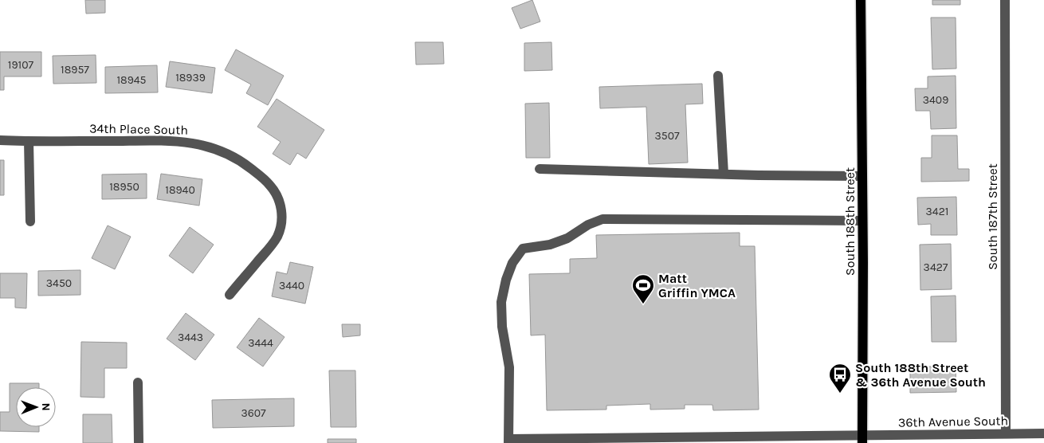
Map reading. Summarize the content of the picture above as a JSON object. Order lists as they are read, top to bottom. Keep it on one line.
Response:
{"streets":{"main road":["South 188th Street"],"street":["34th Place South","South 187th Street","36th Avenue South"]},"crossings":[["South 187th Street","36th Avenue South"],["South 188th Street","36th Avenue South"]],"places":{"sports":["Matt Griffin YMCA"],"bus stop":["South 188th Street & 36th Avenue South"]},"house_numbers":["19107","18957","18939","18945","3409","3507","18950","18940","3421","3427","3450","3440","3443","3444","3607"],"north":"right"}
